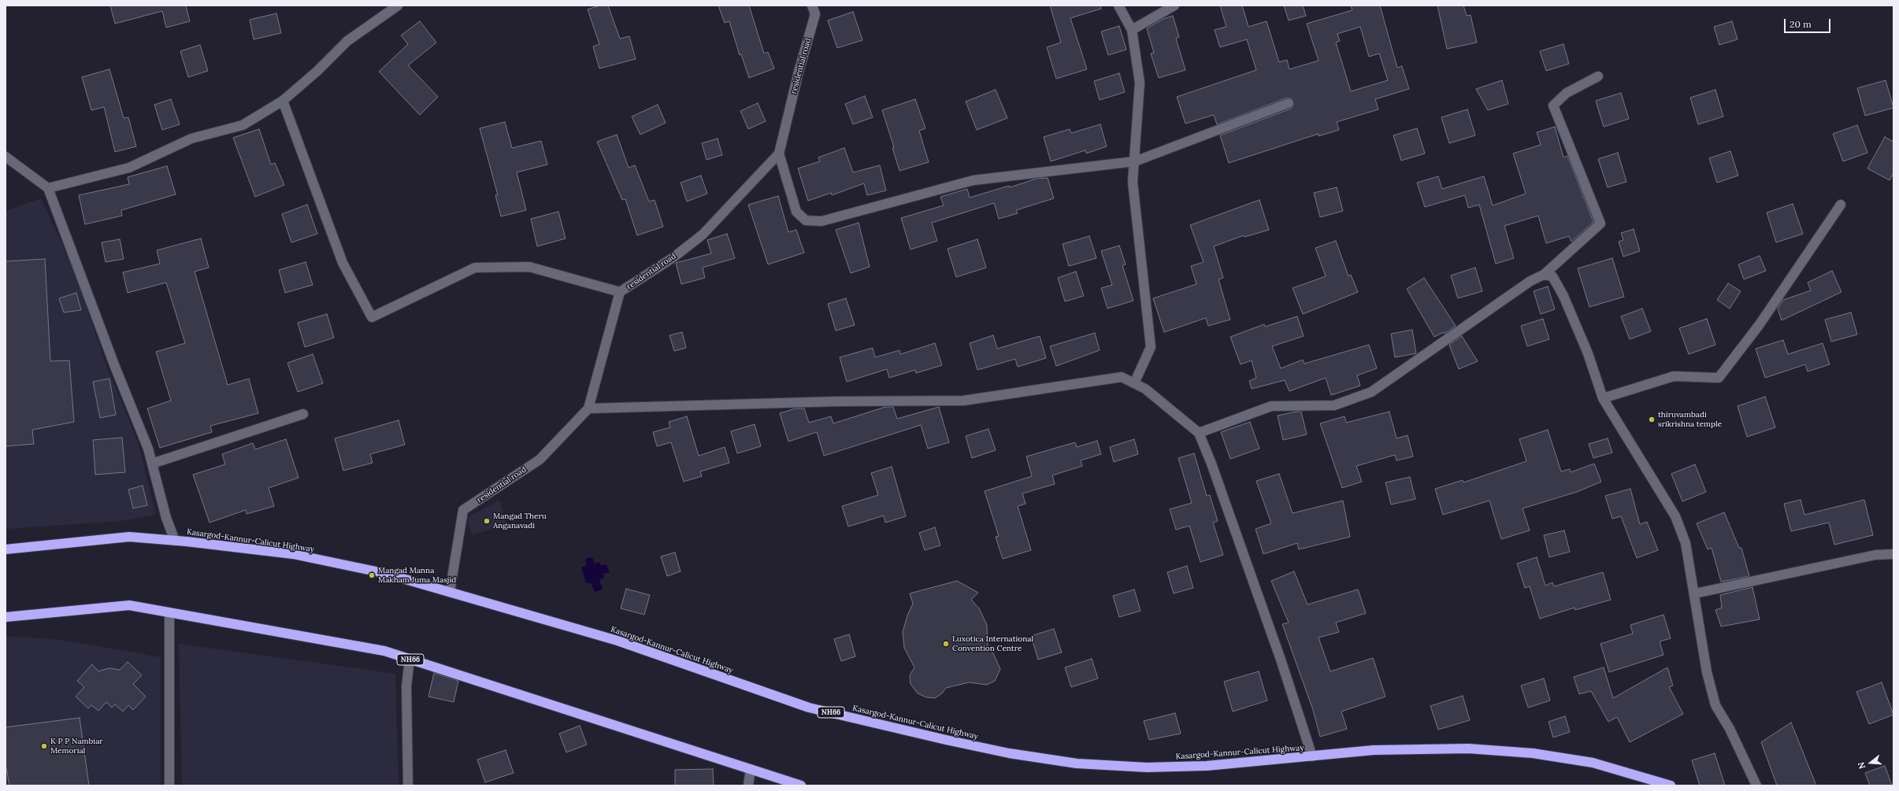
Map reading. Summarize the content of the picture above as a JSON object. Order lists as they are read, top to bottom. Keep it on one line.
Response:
{"streets":{"highway":["Kasargod-Kannur-Calicut Highway","NH66"],"street":["residential road"]},"crossings":[["residential road","Kasargod-Kannur-Calicut Highway"]],"places":["thiruvambadi srikrishna temple","Mangad Theru Anganavadi","Mangad Manna Makham Juma Masjid","Luxotica International Convention Centre","K P P Nambiar Memorial"],"scale_bar":"20 m","north":"left"}
